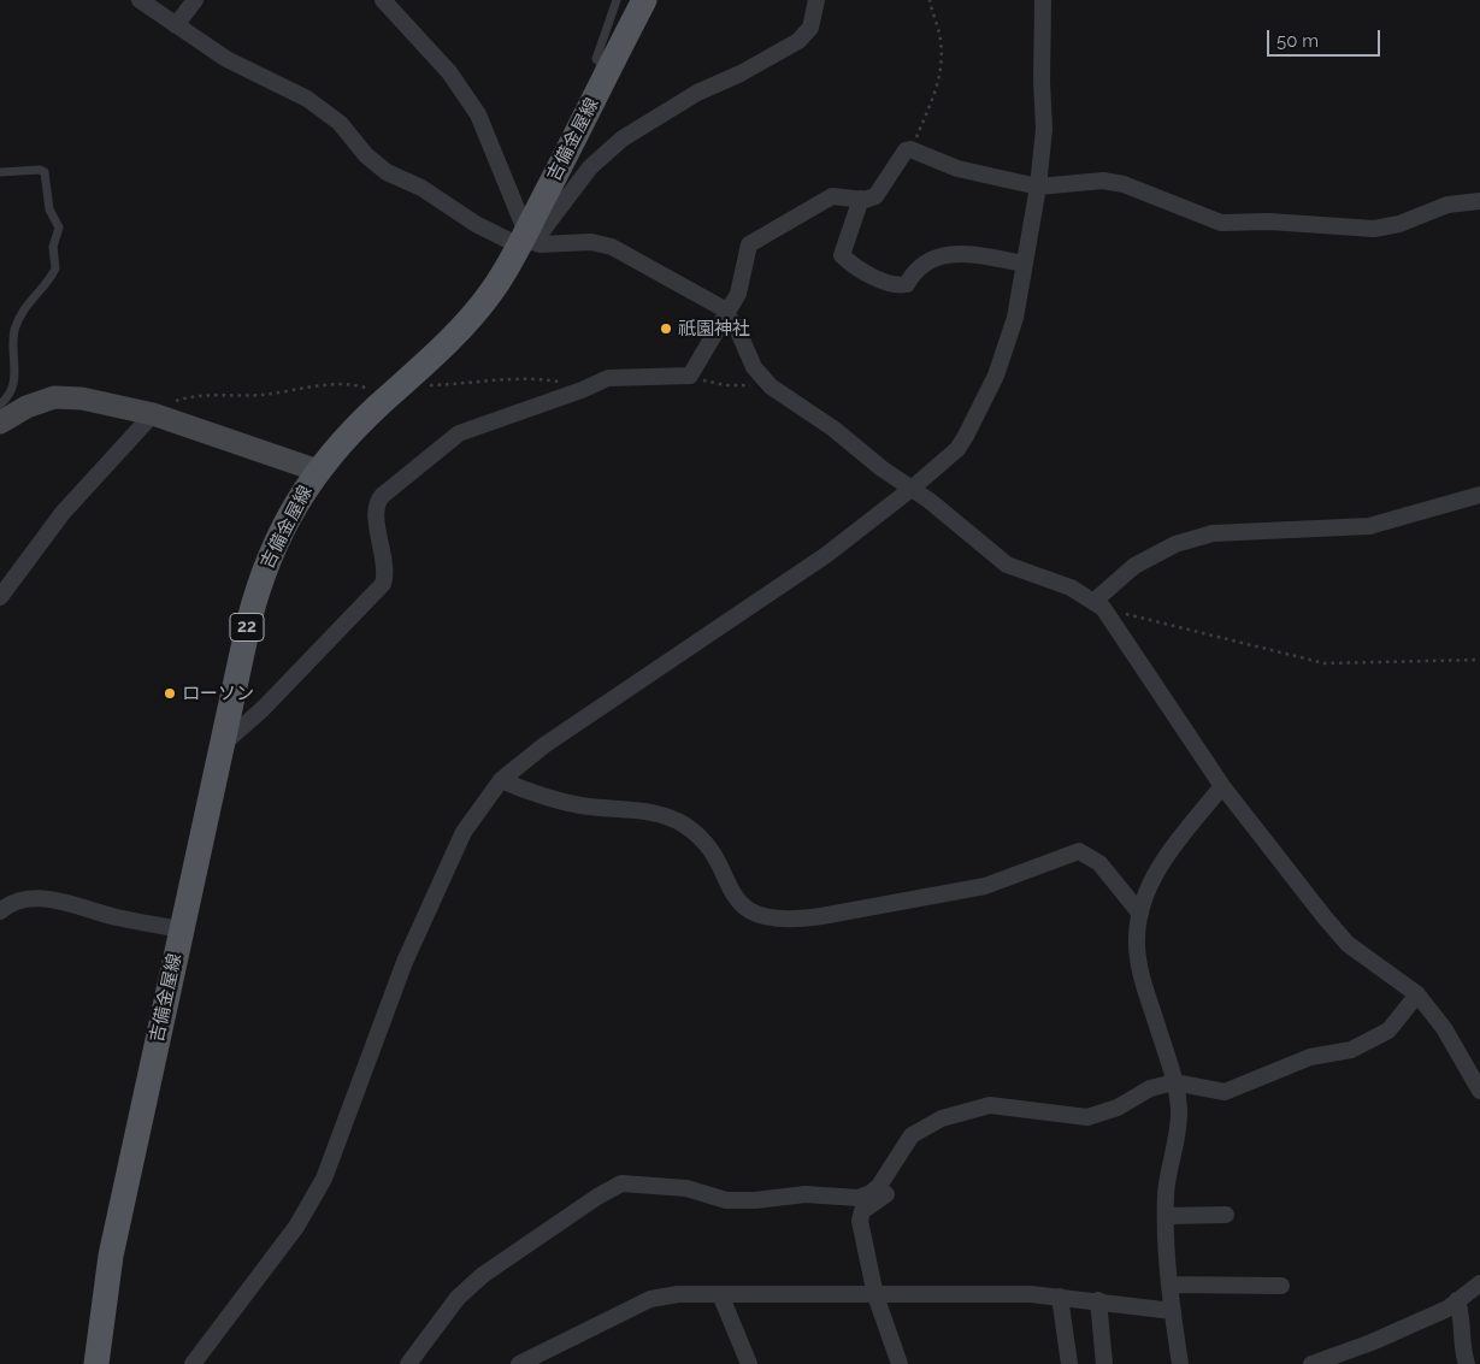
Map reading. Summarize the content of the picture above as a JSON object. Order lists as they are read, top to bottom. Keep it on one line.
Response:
{"streets":{"main road":["吉備金屋線","22"]},"places":["祇園神社","ローソン"],"scale_bar":"50 m"}
